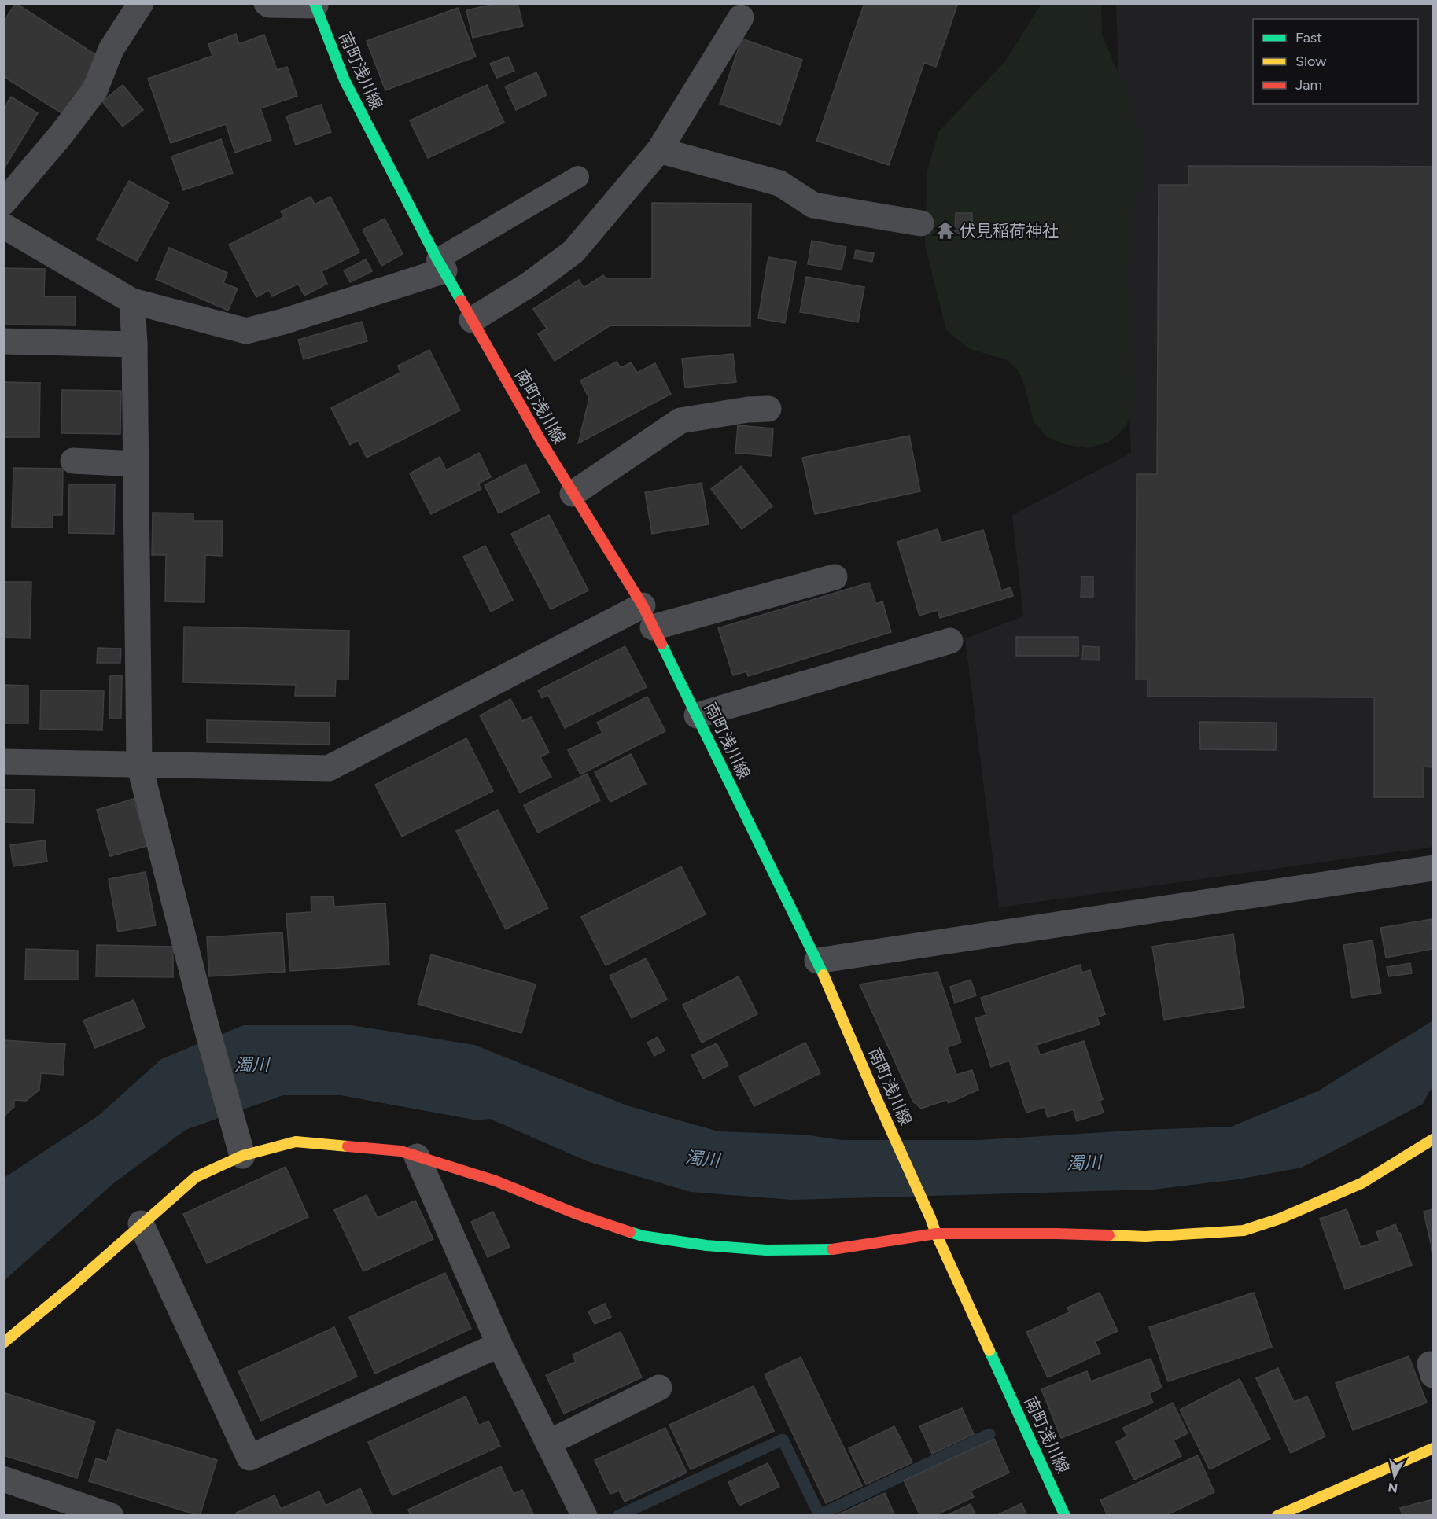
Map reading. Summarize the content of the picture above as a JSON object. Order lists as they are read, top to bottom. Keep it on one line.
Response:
{"streets":{"street":["南町浅川線"]},"water":["濁川"],"places":{"temple":["伏見稲荷神社"]},"legend":["Fast","Slow","Jam"],"north":"bottom"}
